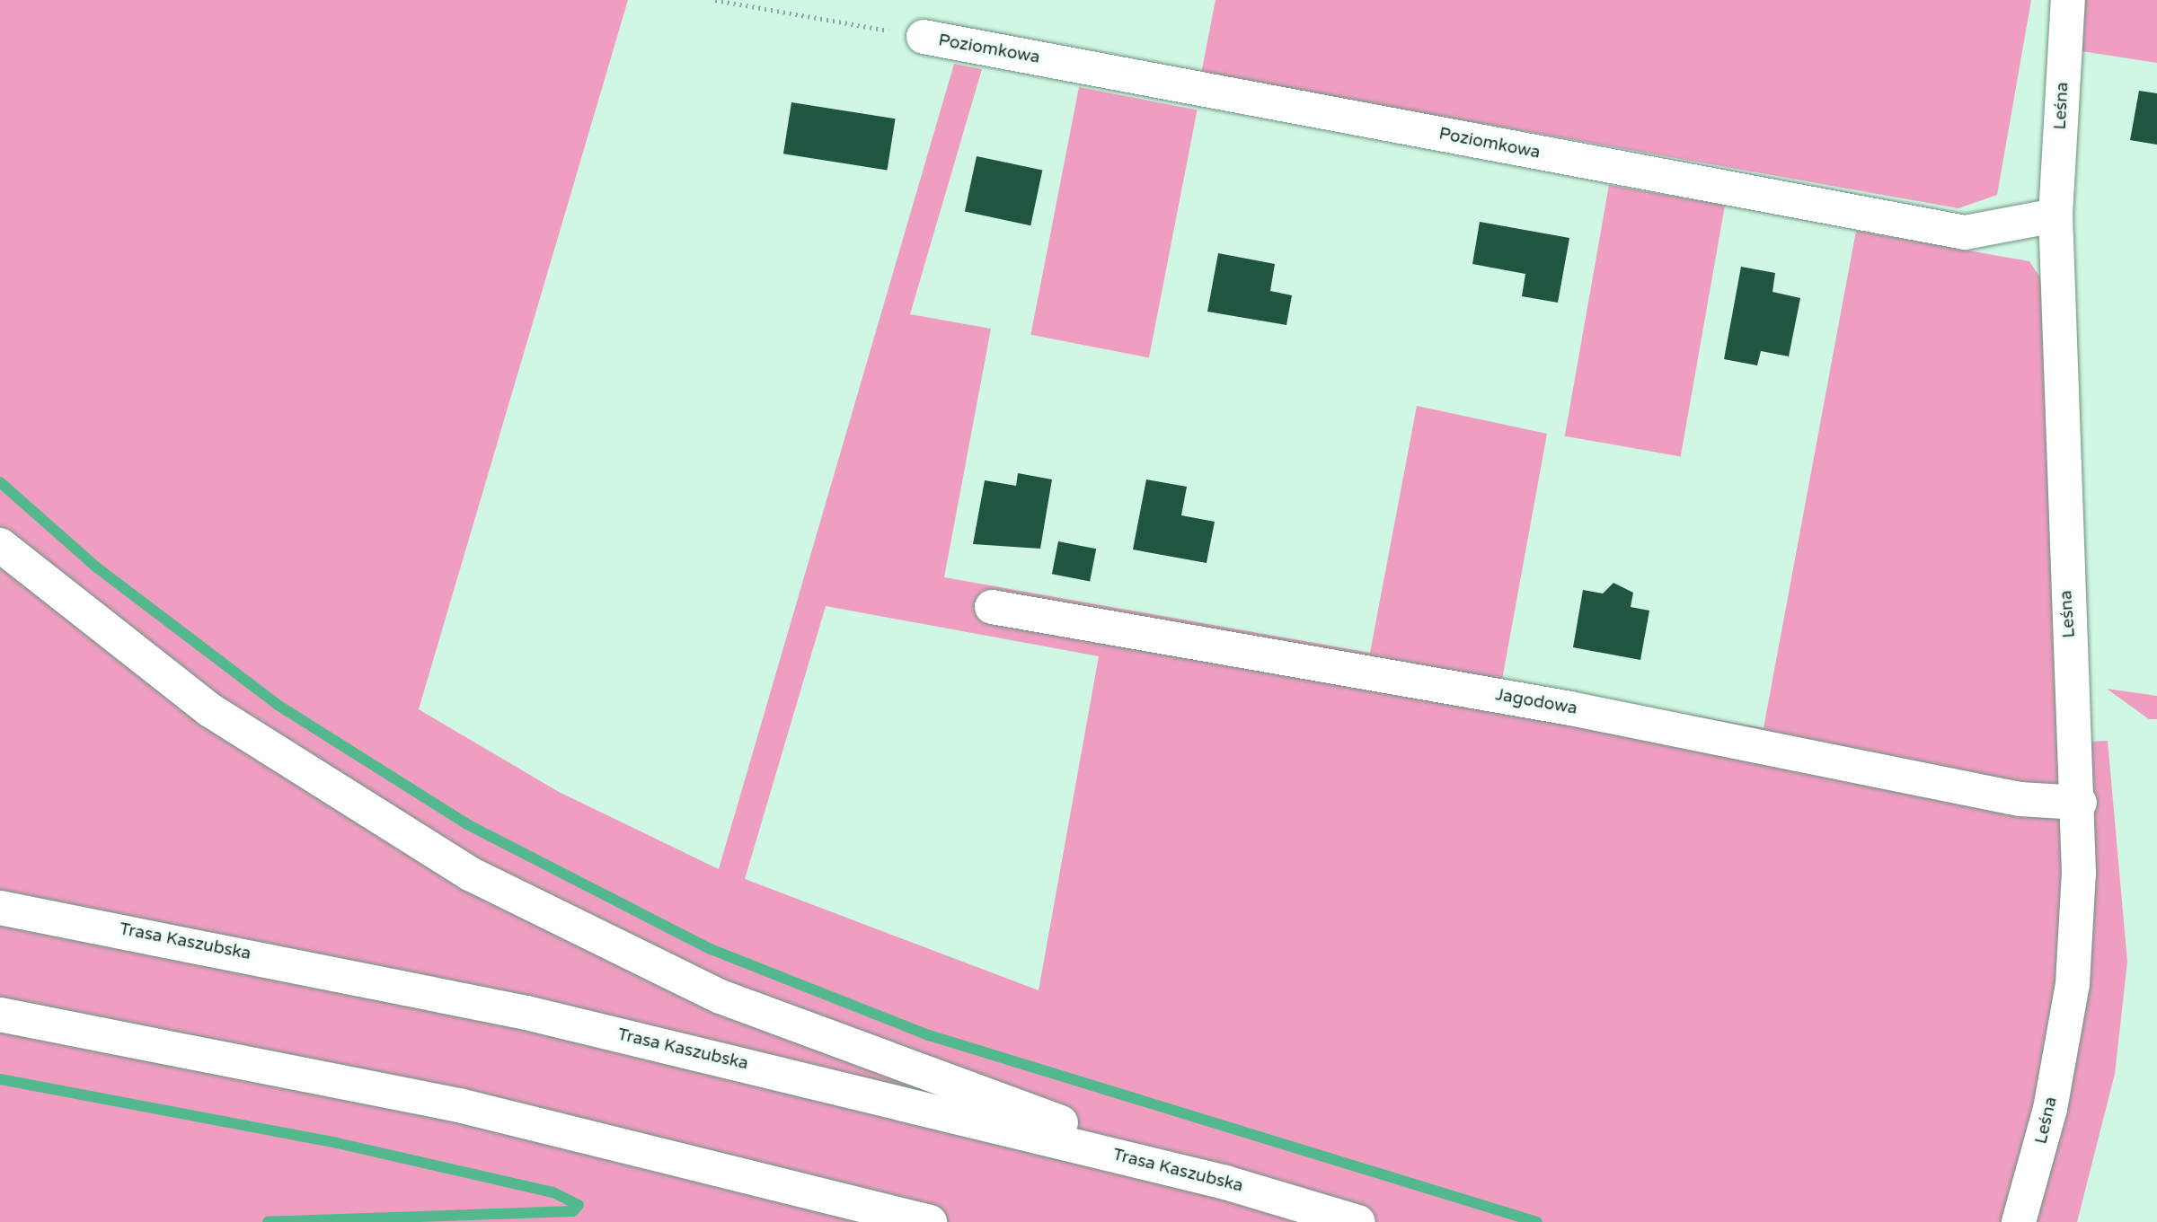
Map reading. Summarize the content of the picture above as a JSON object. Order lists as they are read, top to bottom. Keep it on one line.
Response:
{"streets":{"main road":["Poziomkowa","Leśna","Jagodowa","Trasa Kaszubska"]},"crossings":[["Poziomkowa","Leśna"],["Leśna","Jagodowa"]]}
